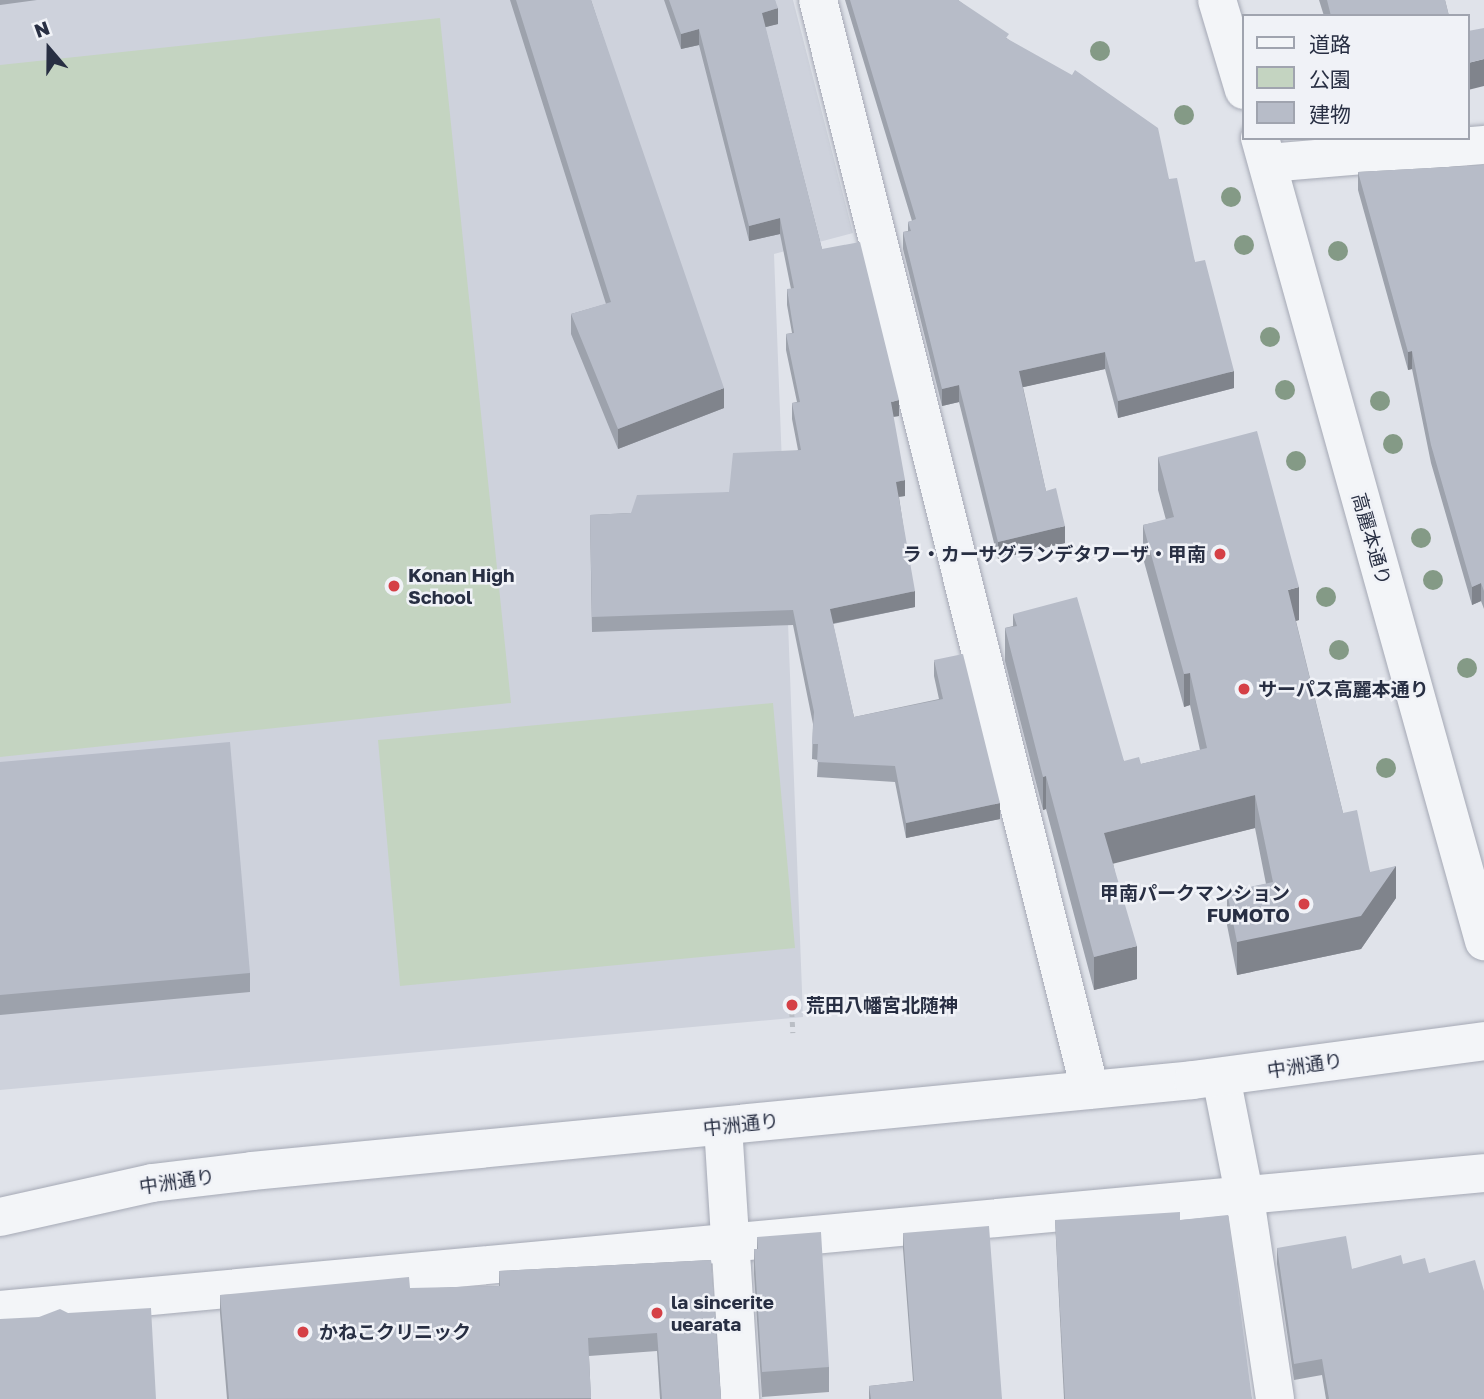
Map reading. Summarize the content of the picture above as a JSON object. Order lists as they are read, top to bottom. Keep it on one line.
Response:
{"streets":{"street":["高麗本通り","中洲通り"]},"places":["ラ・カーサグランデタワーザ・甲南","Konan High School","サーパス高麗本通り","甲南パークマンション FUMOTO","荒田八幡宮北随神","la sincerite uearata","かねこクリニック"],"legend":["道路","公園","建物"],"north":"top"}
